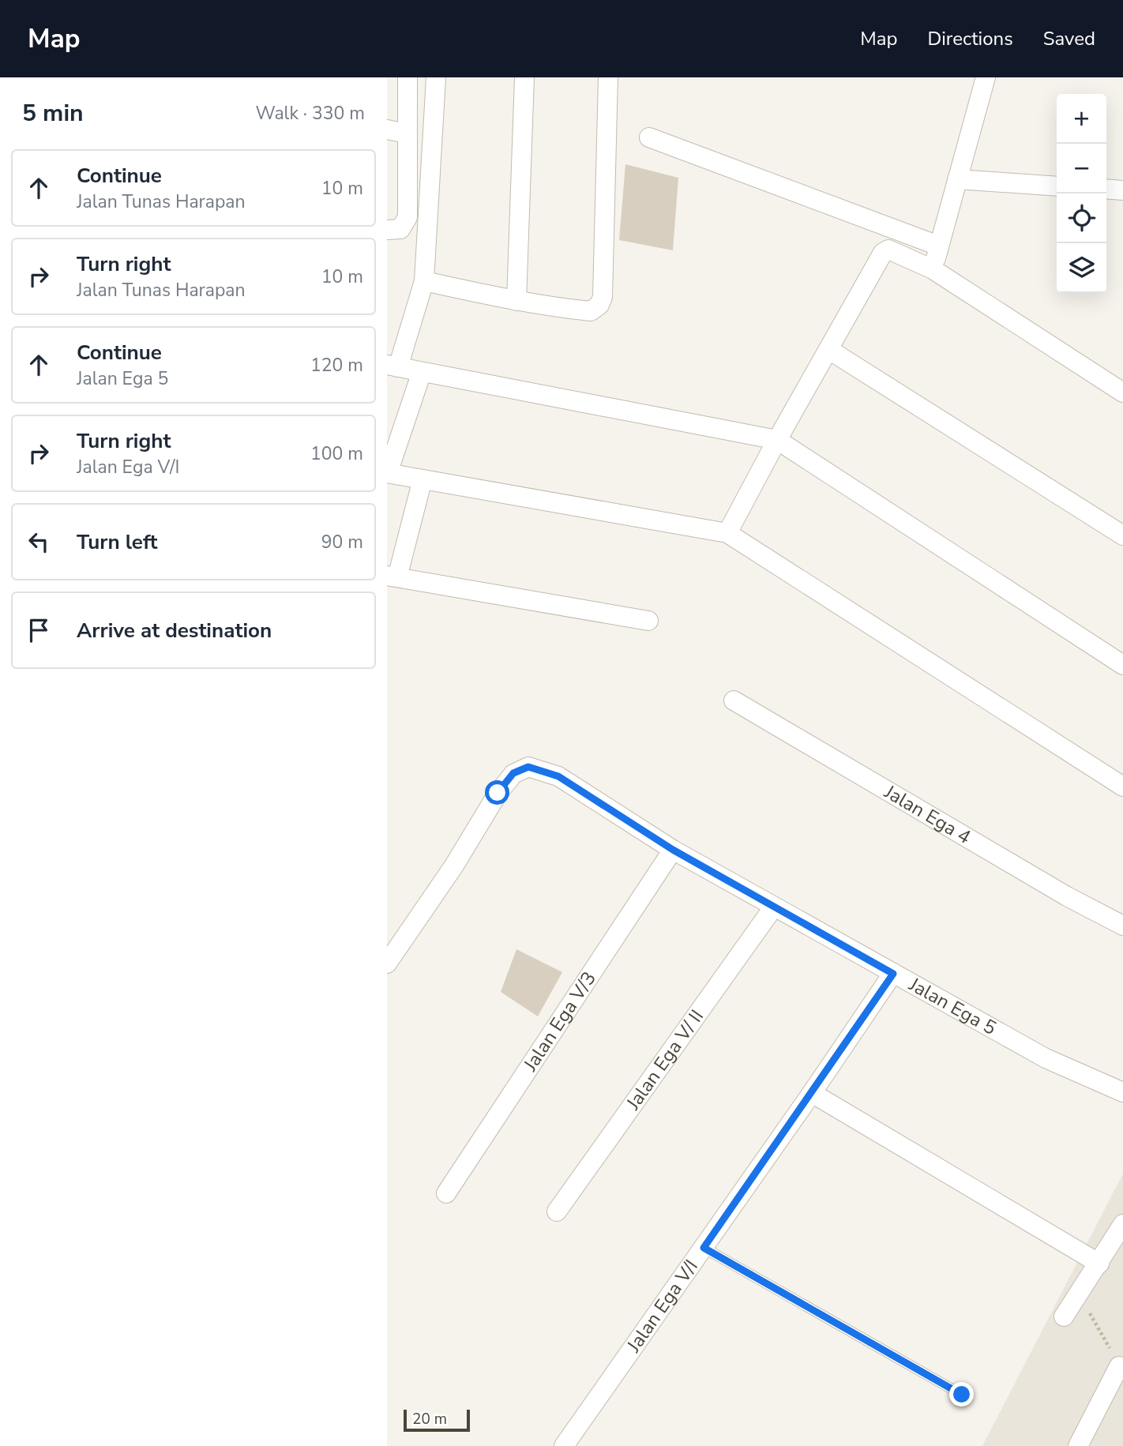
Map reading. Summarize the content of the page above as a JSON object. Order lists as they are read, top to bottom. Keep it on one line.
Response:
{"streets":{"street":["Jalan Ega 4","Jalan Ega 5","Jalan Ega V/3","Jalan Ega V/ II","Jalan Ega V/I"]},"crossings":[["Jalan Ega 5","Jalan Ega V/3"],["Jalan Ega 5","Jalan Ega V/ II"],["Jalan Ega 5","Jalan Ega V/I"]],"scale_bar":"20 m","page":{"header":"Map","nav":["Map","Directions","Saved"],"heading":["5 min","Walk · 330 m"],"map_buttons":["+","−"],"list":[["Continue","Jalan Tunas Harapan","10 m"],["Turn right","Jalan Tunas Harapan","10 m"],["Continue","Jalan Ega 5","120 m"],["Turn right","Jalan Ega V/I","100 m"],["Turn left","90 m"],"Arrive at destination"],"scale":"20 m"}}
